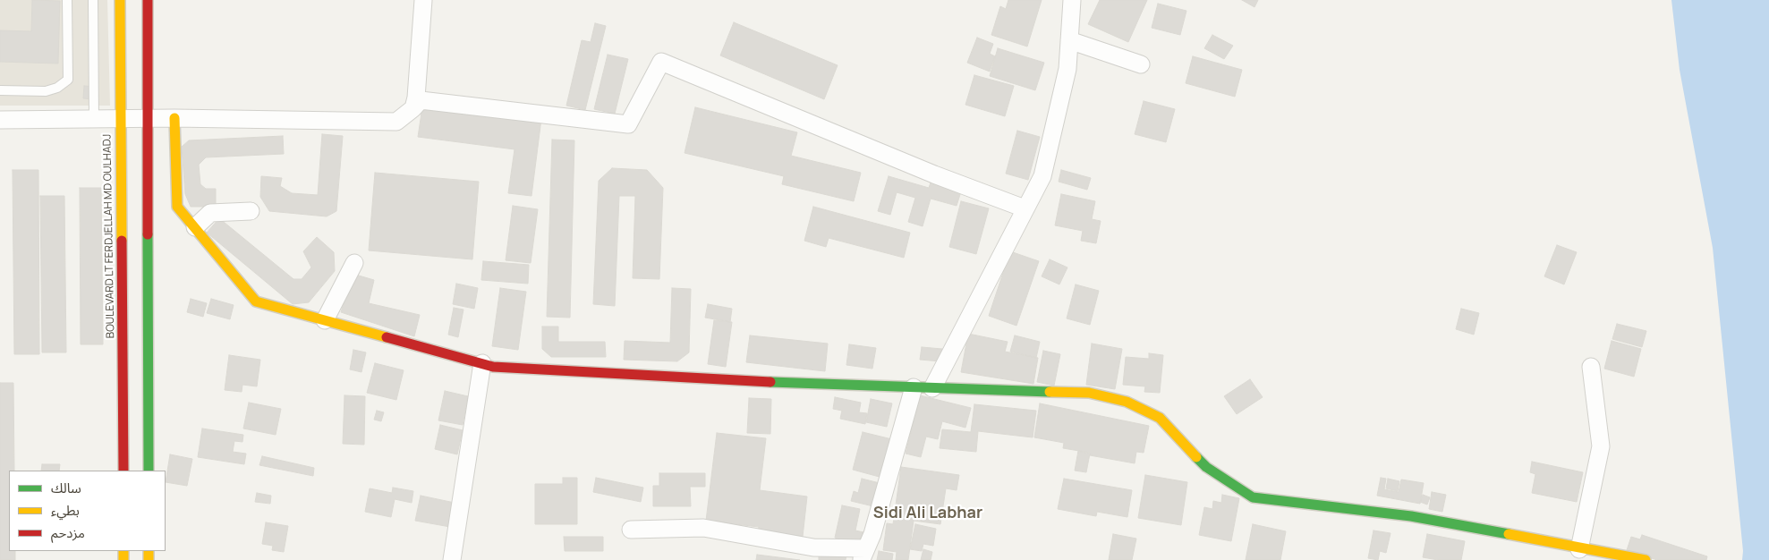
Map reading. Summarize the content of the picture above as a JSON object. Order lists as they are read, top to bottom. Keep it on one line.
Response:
{"streets":{"street":["BOULEVARD LT FERDJELLAH MD OULHADJ"]},"districts":["Sidi Ali Labhar"],"legend":["سالك","بطيء","مزدحم"]}
